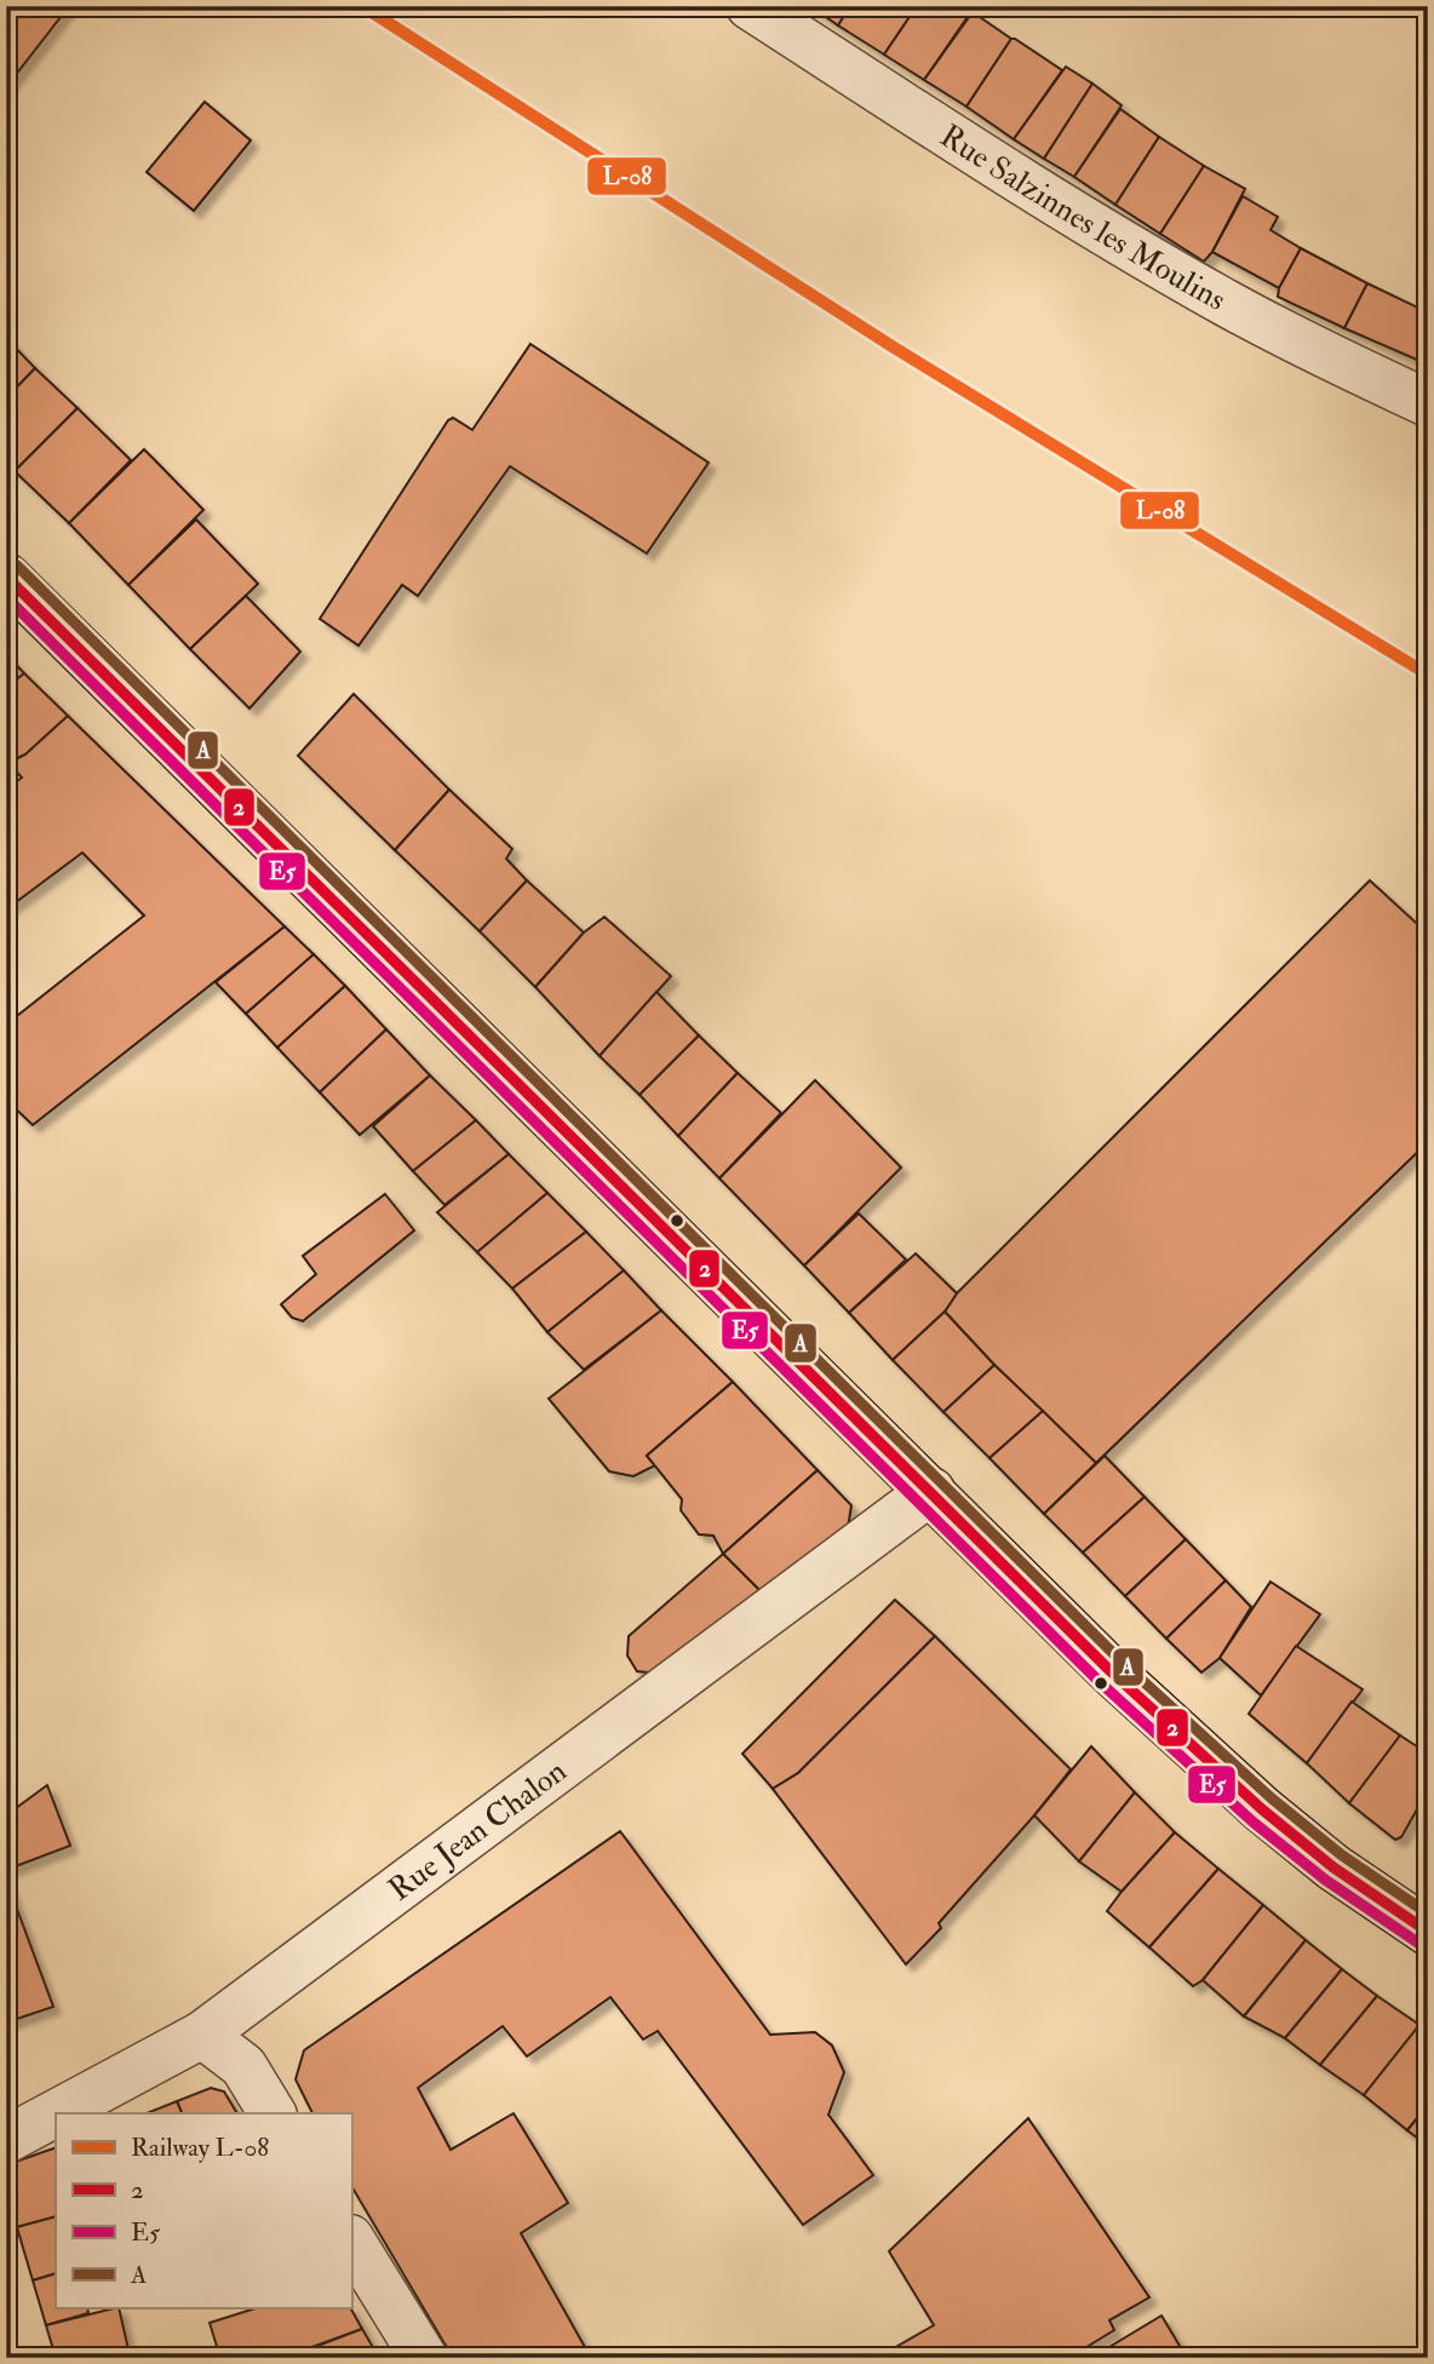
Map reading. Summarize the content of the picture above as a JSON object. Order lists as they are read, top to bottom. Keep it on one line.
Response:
{"streets":{"street":["Rue Salzinnes les Moulins","Rue Jean Chalon"]},"lines":["rail line L-08","transit line A","transit line 2","transit line E5"],"legend":["Railway L-08","2","E5","A"]}
